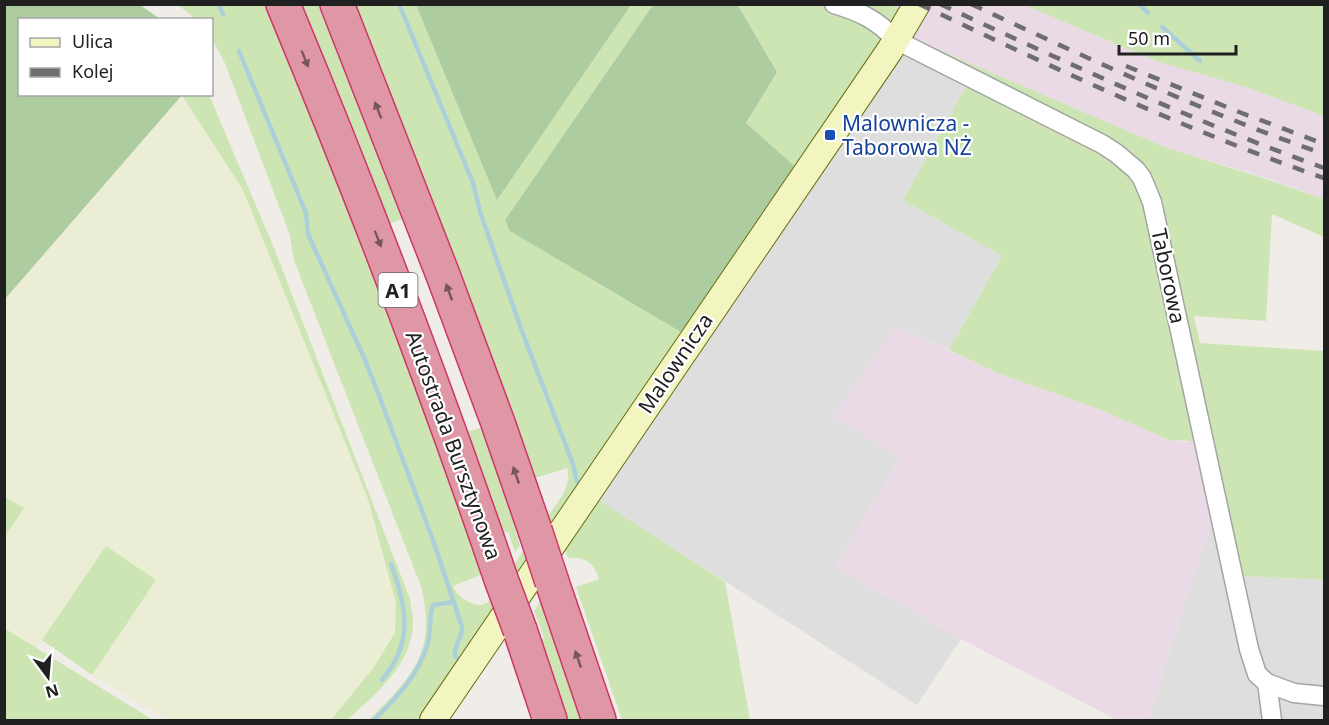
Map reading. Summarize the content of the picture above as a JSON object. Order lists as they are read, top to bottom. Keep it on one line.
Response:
{"streets":{"highway":["A1","Autostrada Bursztynowa"],"street":["Taborowa","Malownicza"]},"crossings":[["Taborowa","Malownicza"]],"places":{"transit":["Malownicza - Taborowa NŻ"]},"legend":["Ulica","Kolej"],"scale_bar":"50 m","north":"bottom"}
